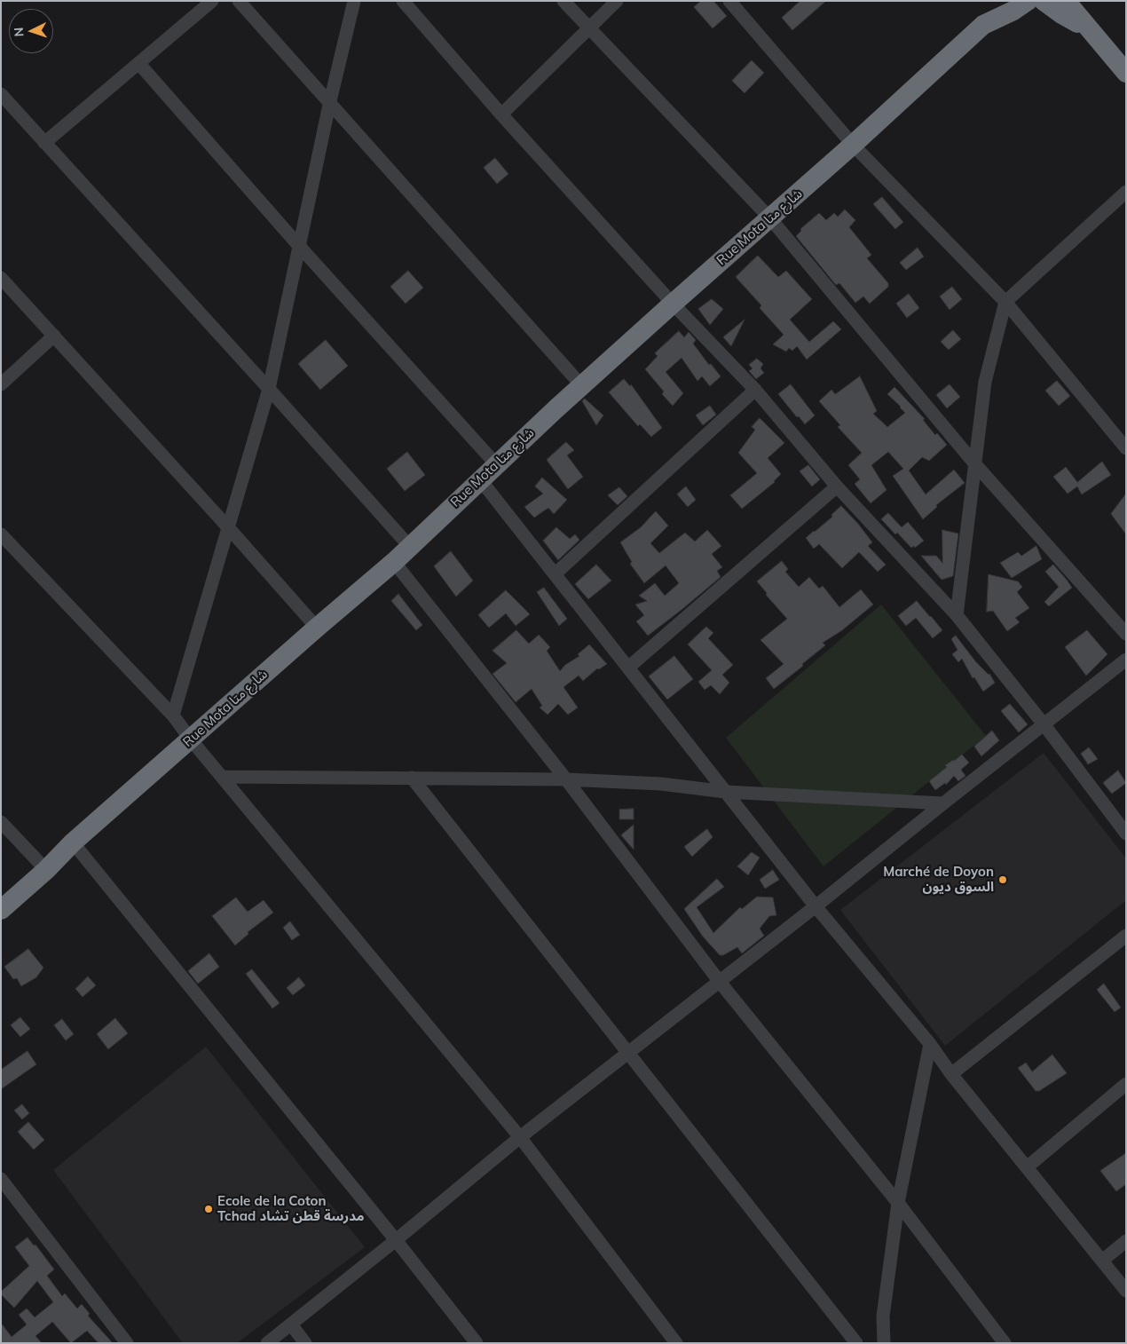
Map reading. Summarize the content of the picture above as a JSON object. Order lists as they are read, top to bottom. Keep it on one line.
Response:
{"streets":{"highway":["Rue Mota شارع متا"]},"places":["Marché de Doyon السوق ديون","Ecole de la Coton Tchad مدرسة قطن تشاد"],"north":"left"}
